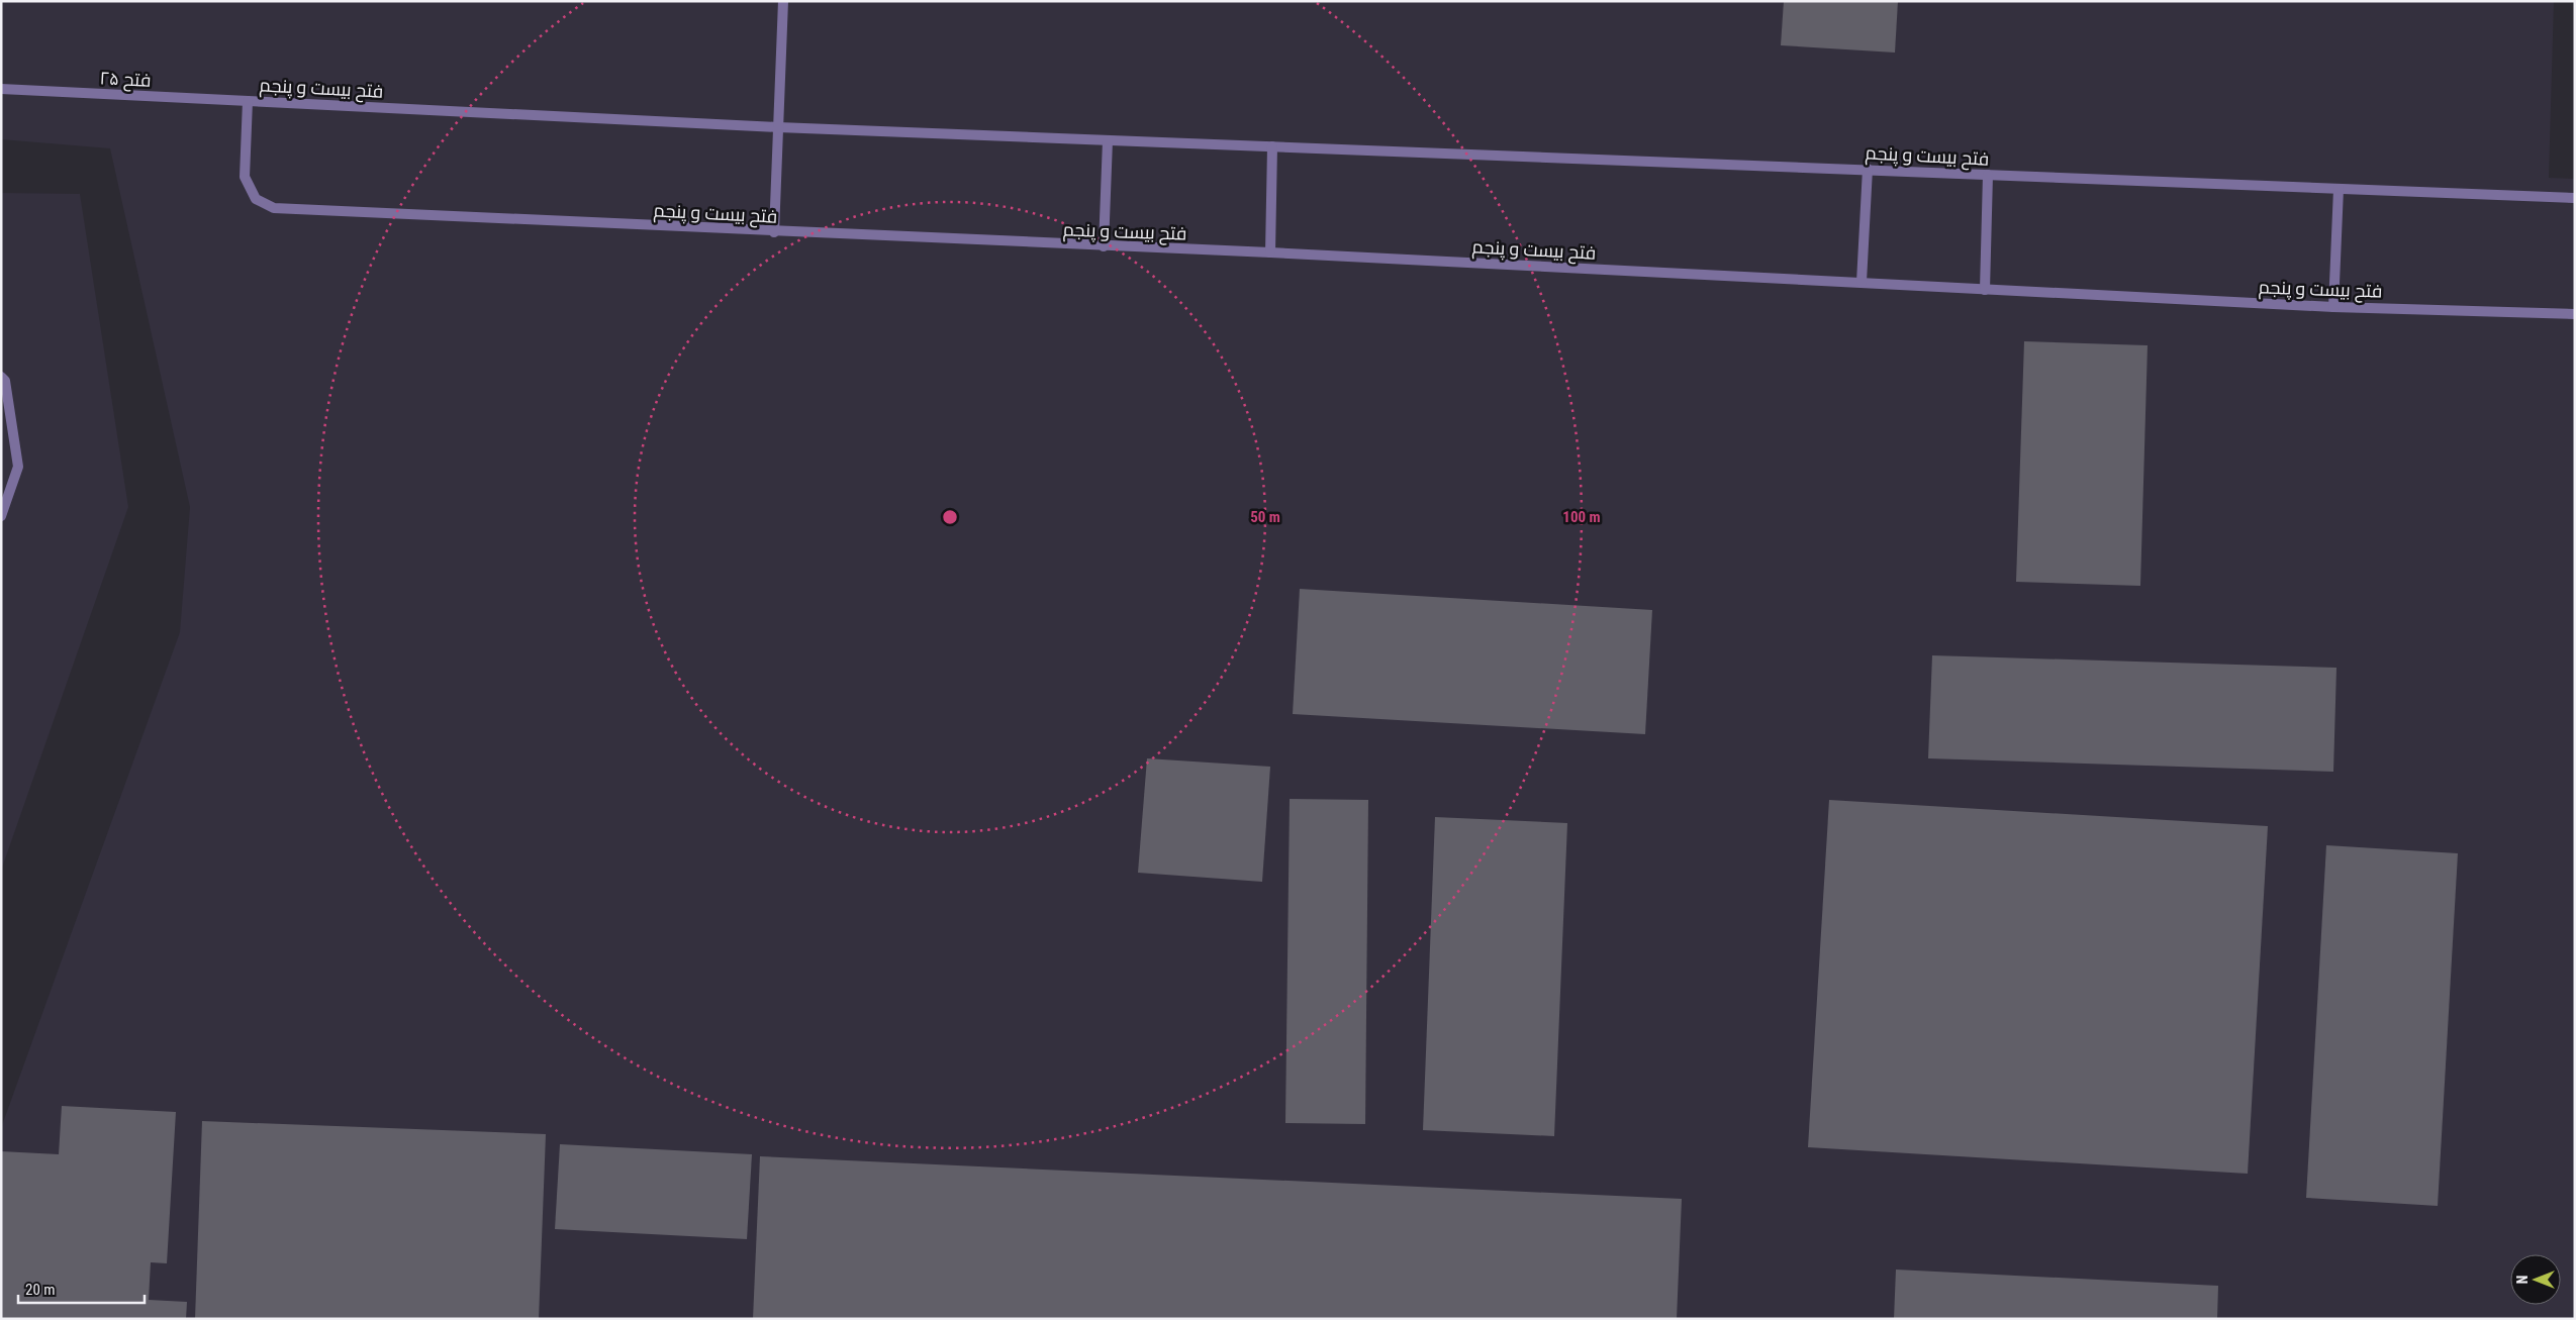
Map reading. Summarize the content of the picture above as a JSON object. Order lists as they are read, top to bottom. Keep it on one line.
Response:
{"streets":{"lane":["فتح ۲۵","فتح بیست و پنجم"]},"crossings":[["فتح ۲۵","فتح بیست و پنجم"]],"scale_bar":"20 m","north":"left","rings":["50 m","100 m"]}
